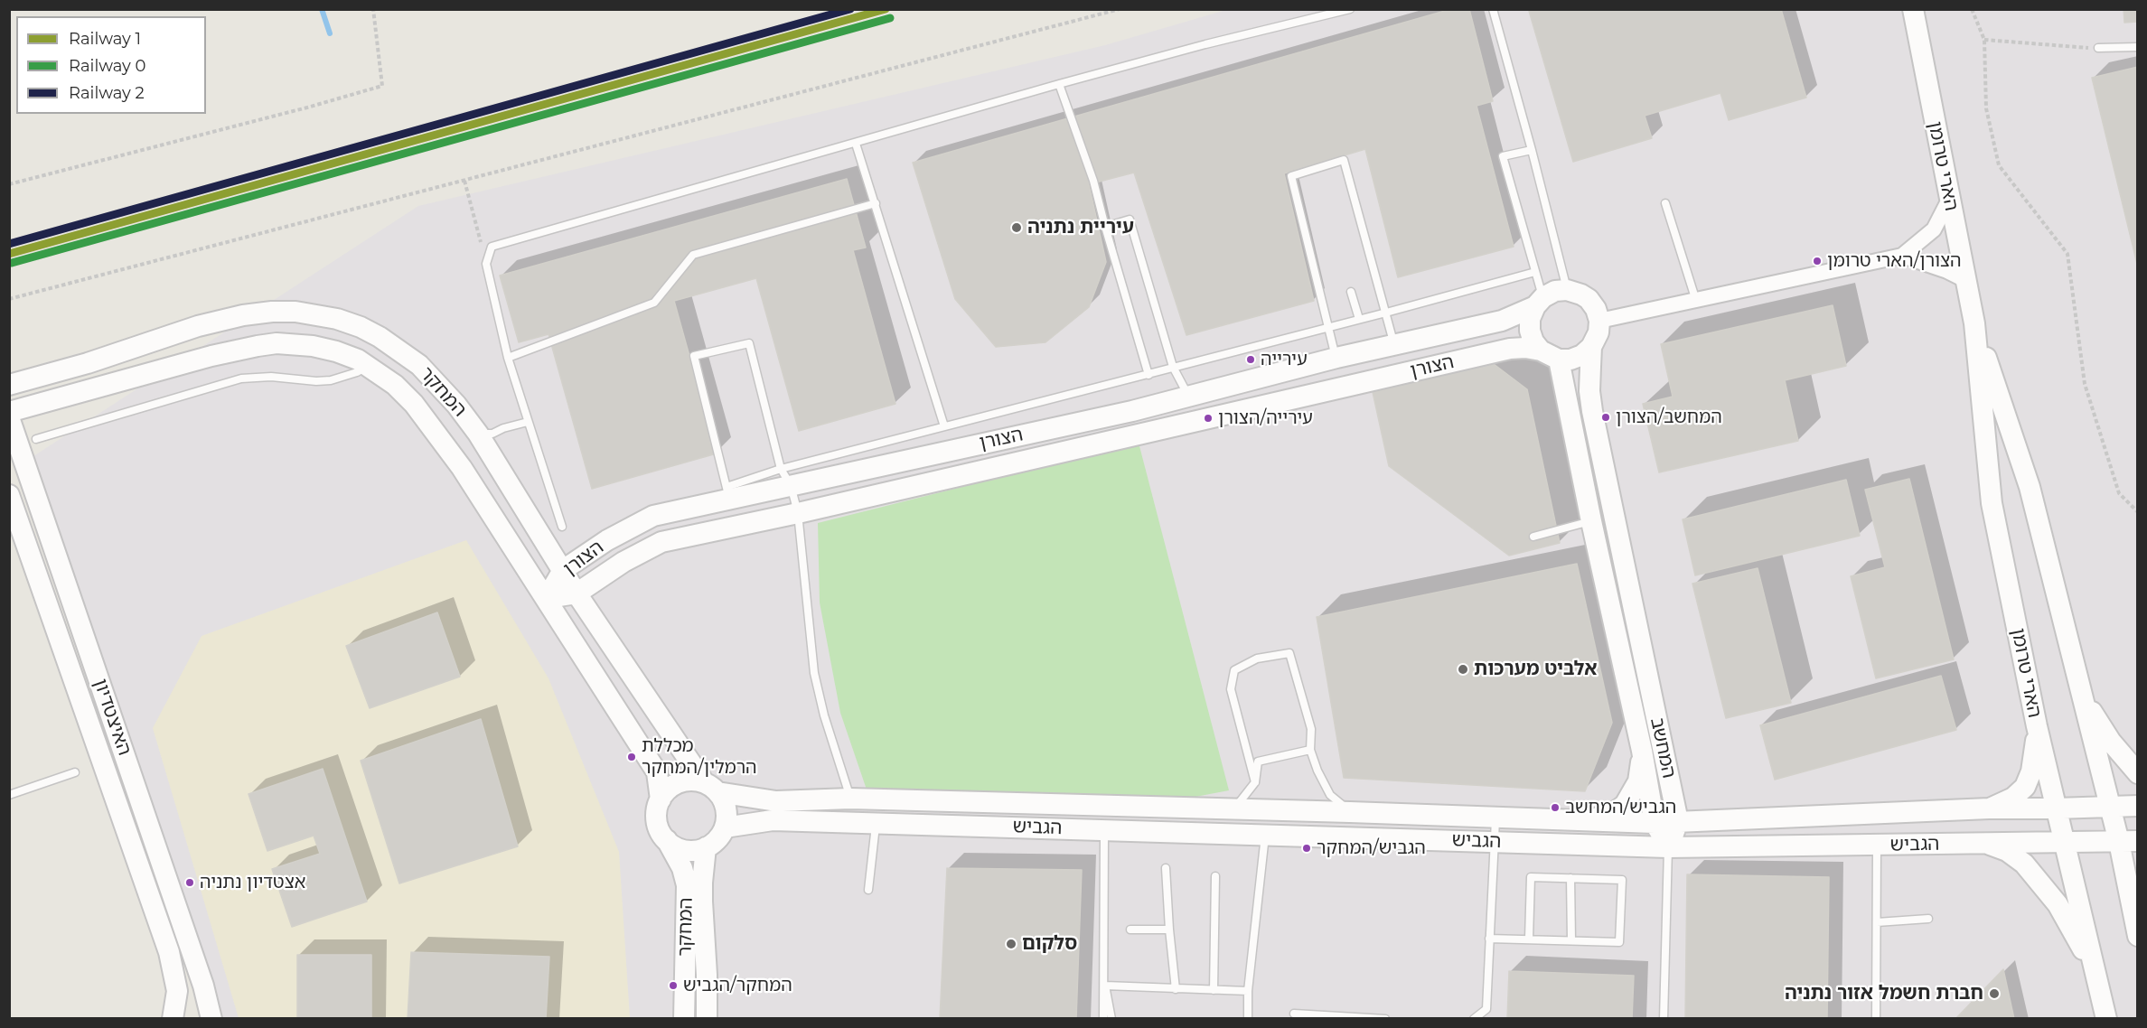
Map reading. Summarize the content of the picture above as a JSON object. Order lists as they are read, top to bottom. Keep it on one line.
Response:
{"streets":{"street":["הארי טרומן","הצורן","המחקר","האיצטדיון","המחשב","הגביש"]},"crossings":[["הארי טרומן","הגביש"],["הצורן","המחקר"],["הצורן","המחשב"],["המחקר","הגביש"],["המחשב","הגביש"]],"places":["עיריית נתניה","הצורן/הארי טרומן","עירייה","המחשב/הצורן","עירייה/הצורן","אלביט מערכות","מכללת הרמלין/המחקר","הגביש/המחשב","הגביש/המחקר","אצטדיון נתניה","סלקום","המחקר/הגביש","חברת חשמל אזור נתניה"],"lines":["rail line 1","rail line 2","rail line 0"],"legend":["Railway 1","Railway 0","Railway 2"]}
